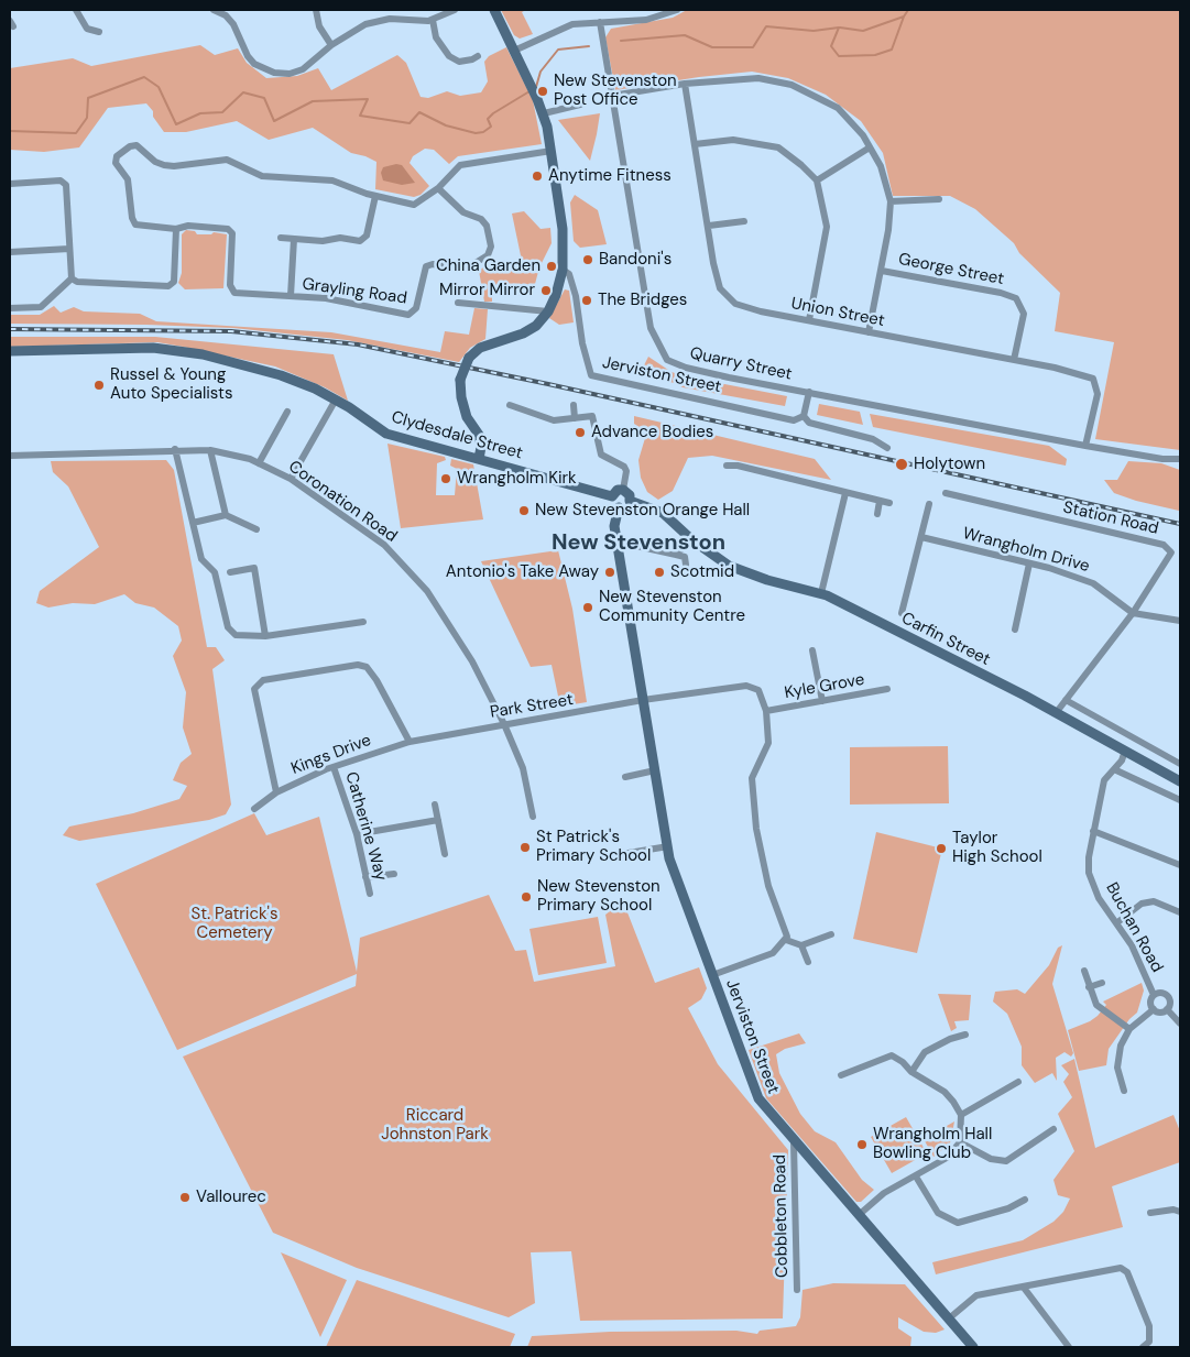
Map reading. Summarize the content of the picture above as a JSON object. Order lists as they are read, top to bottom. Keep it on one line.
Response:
{"streets":{"main road":["Jerviston Street","Clydesdale Street","Carfin Street"],"street":["George Street","Grayling Road","Union Street","Quarry Street","Coronation Road","Station Road","Wrangholm Drive","Kyle Grove","Park Street","Kings Drive","Catherine Way","Buchan Road","Cobbleton Road"]},"crossings":[["George Street","Union Street"],["Union Street","Quarry Street"],["Jerviston Street","Clydesdale Street"],["Jerviston Street","Carfin Street"],["Jerviston Street","Park Street"],["Jerviston Street","Cobbleton Road"],["Clydesdale Street","Carfin Street"],["Coronation Road","Park Street"],["Station Road","Wrangholm Drive"],["Station Road","Carfin Street"],["Carfin Street","Buchan Road"],["Kyle Grove","Park Street"],["Park Street","Kings Drive"],["Kings Drive","Catherine Way"]],"districts":["New Stevenston"],"parks":["St. Patrick's Cemetery","Riccard Johnston Park"],"places":["New Stevenston Post Office","Anytime Fitness","Bandoni's","China Garden","Mirror Mirror","The Bridges","Russel & Young Auto Specialists","Advance Bodies","Holytown","Wrangholm Kirk","New Stevenston Orange Hall","Antonio's Take Away","Scotmid","New Stevenston Community Centre","St Patrick's Primary School","Taylor High School","New Stevenston Primary School","Wrangholm Hall Bowling Club","Vallourec"]}
